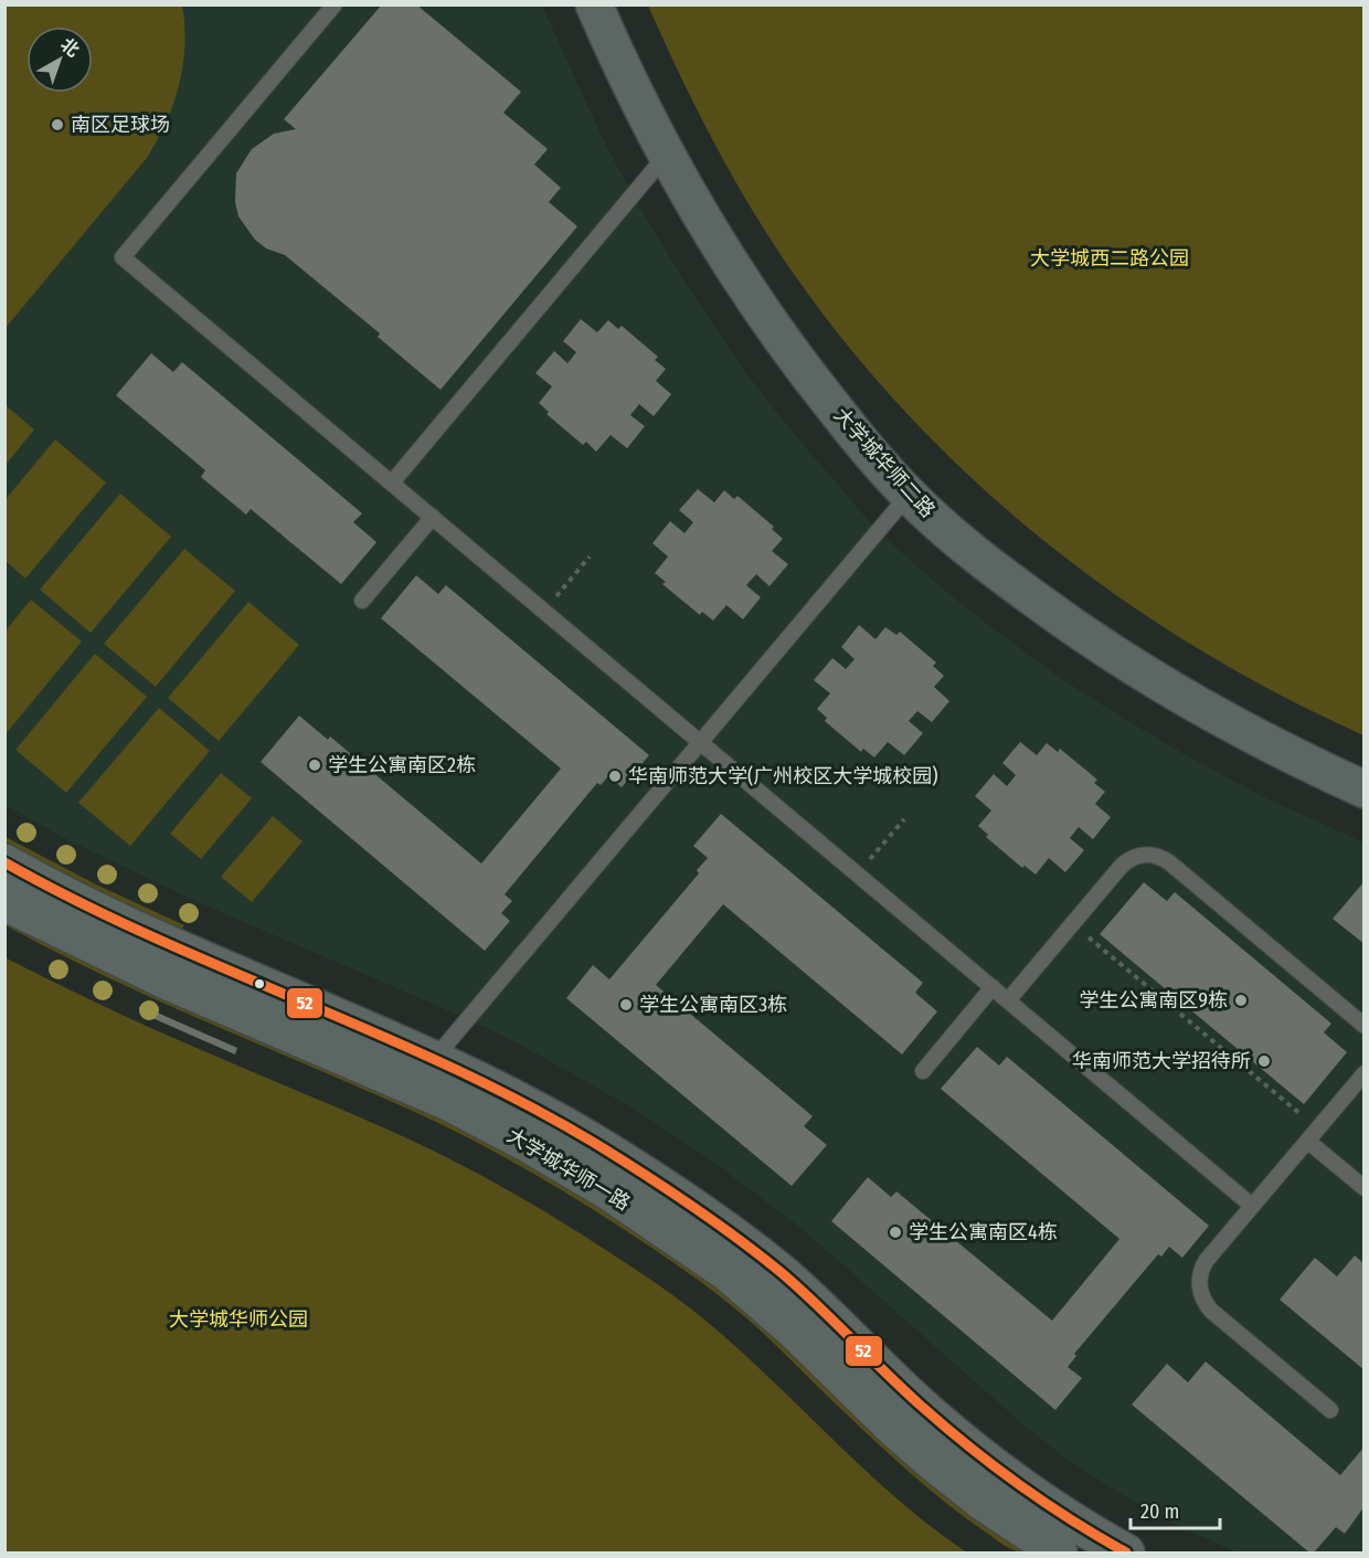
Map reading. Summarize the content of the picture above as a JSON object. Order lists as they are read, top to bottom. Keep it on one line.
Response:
{"streets":{"street":["大学城华师二路","大学城华师一路"]},"parks":["大学城西二路公园","大学城华师公园"],"places":["南区足球场","学生公寓南区2栋","华南师范大学(广州校区大学城校园)","学生公寓南区9栋","学生公寓南区3栋","华南师范大学招待所","学生公寓南区4栋"],"lines":["transit line 52"],"scale_bar":"20 m","north":"top right"}
